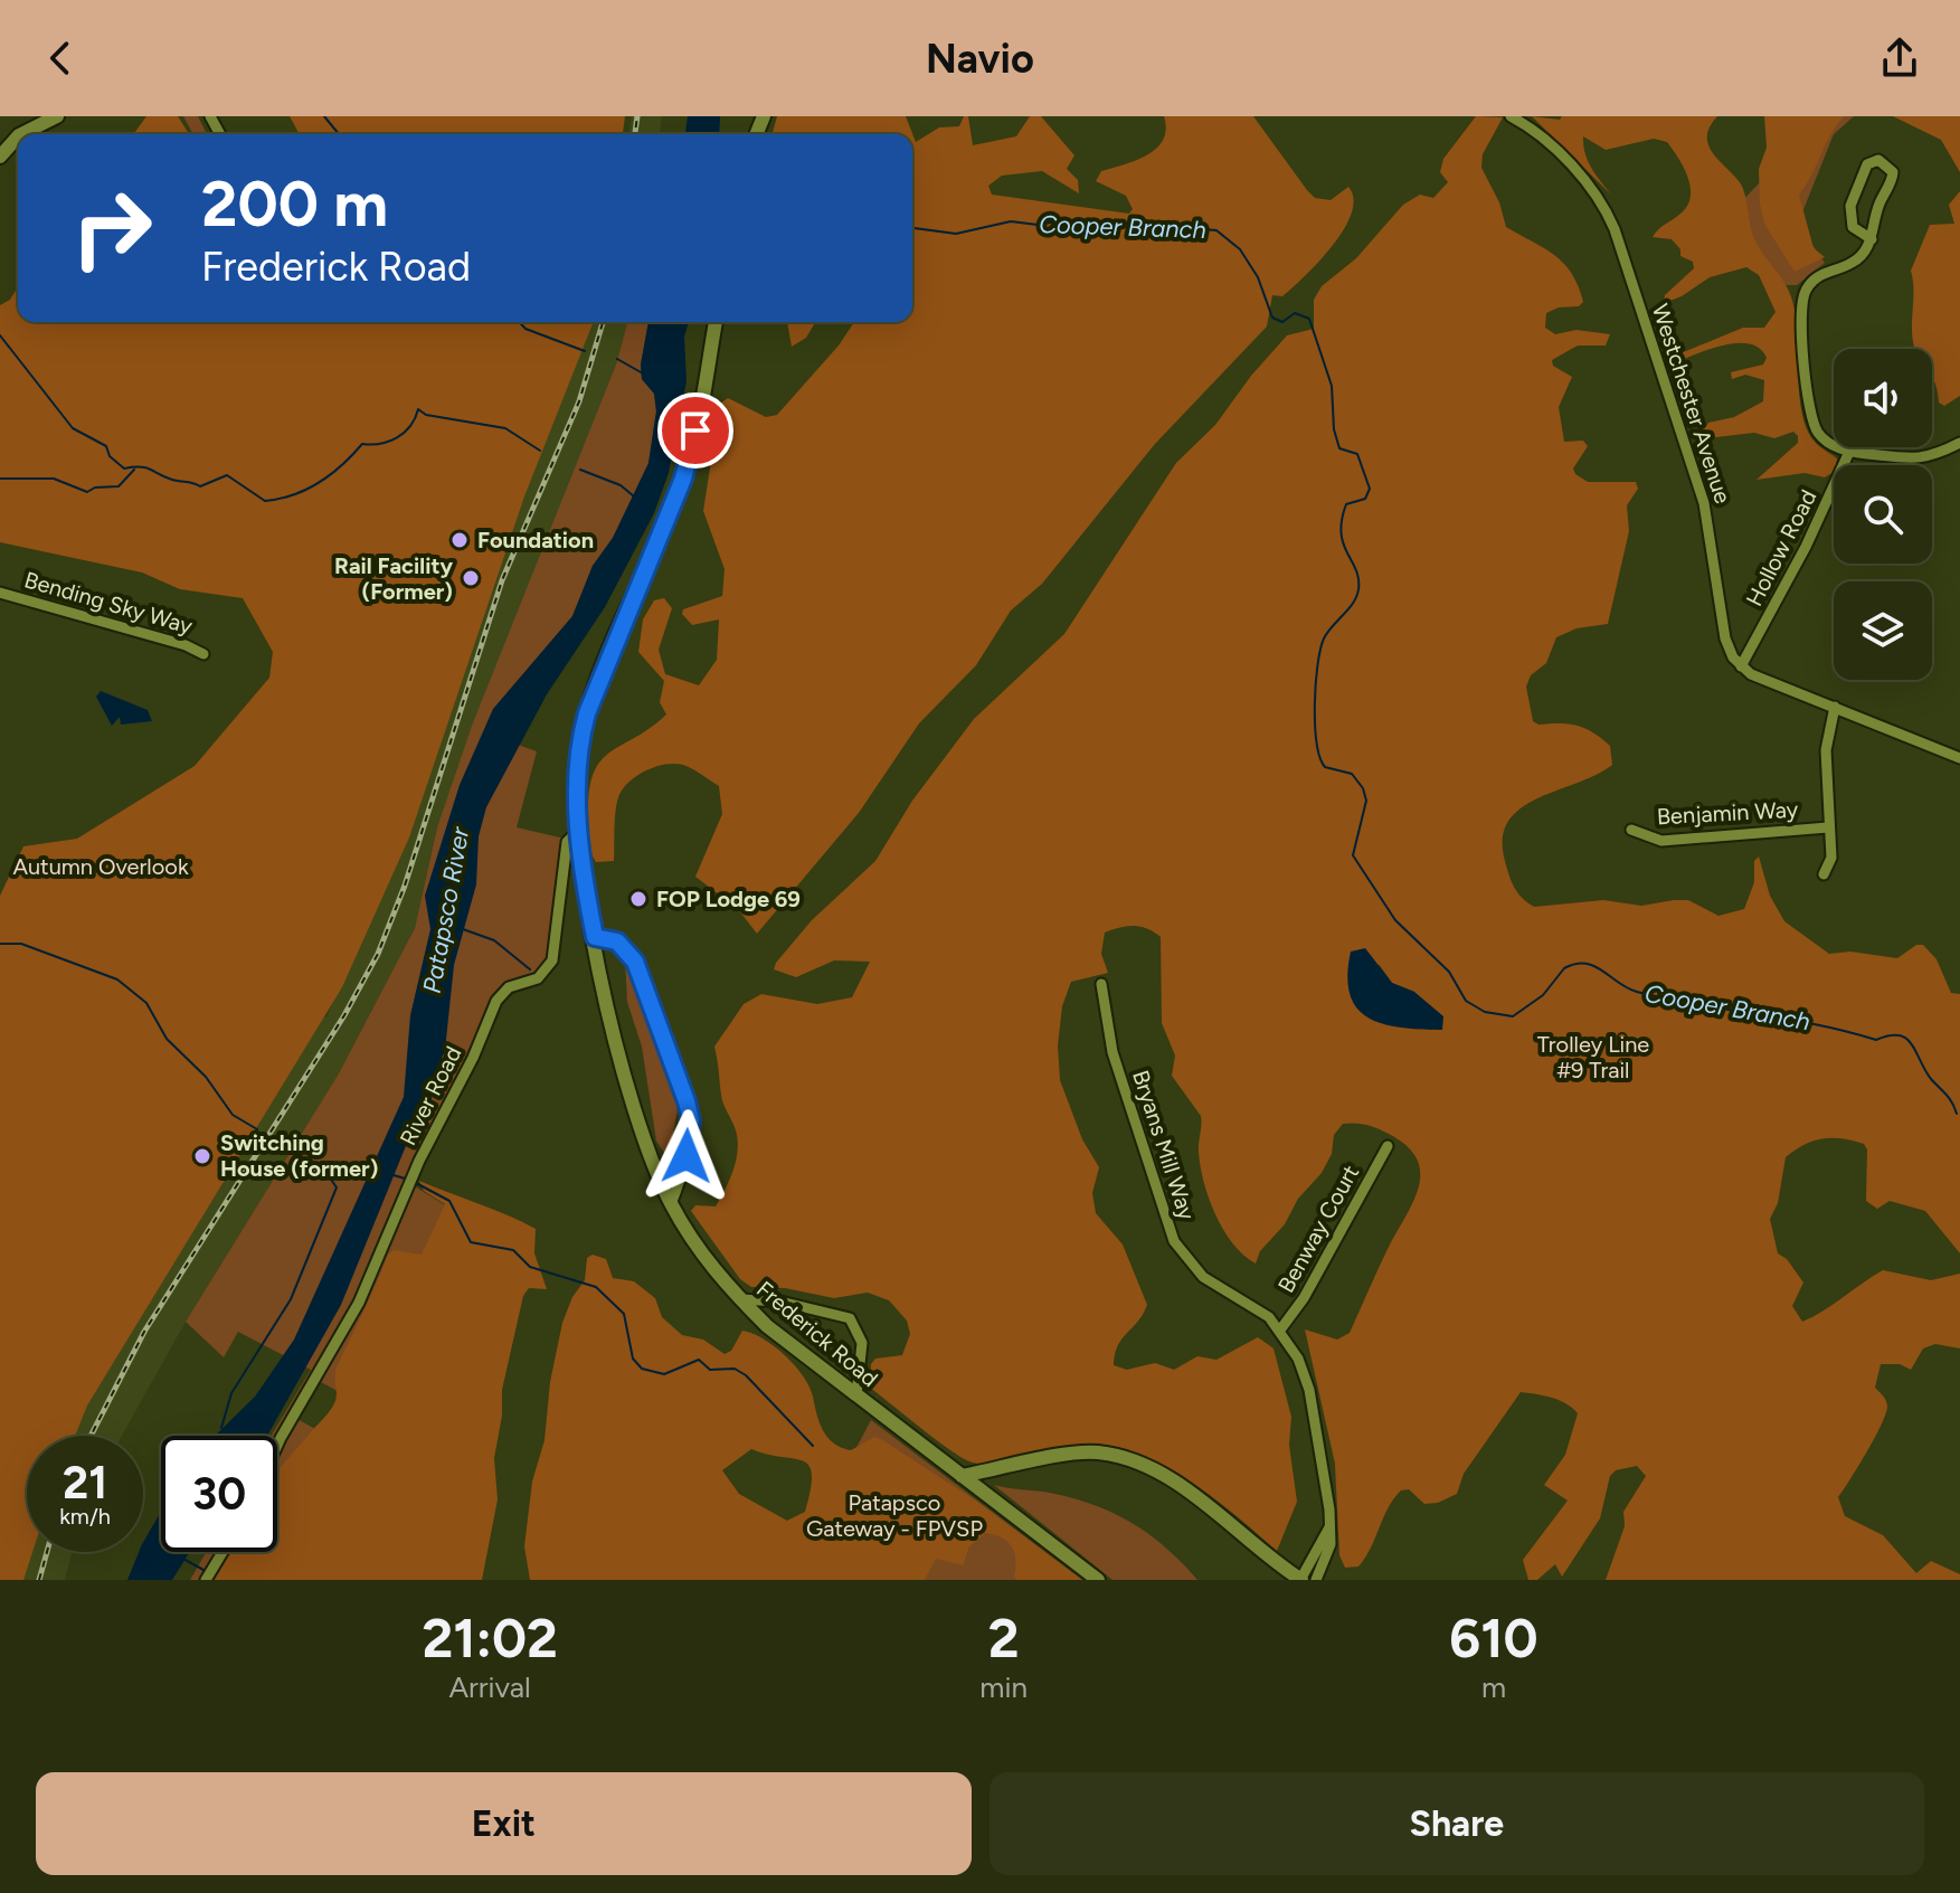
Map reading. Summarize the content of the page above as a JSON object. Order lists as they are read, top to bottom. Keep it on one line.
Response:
{"streets":{"main road":["Frederick Road"],"street":["Westchester Avenue","Hollow Road","Bending Sky Way","Benjamin Way","River Road","Bryans Mill Way","Benway Court"]},"crossings":[["Westchester Avenue","Hollow Road"],["River Road","Frederick Road"],["Bryans Mill Way","Benway Court"]],"water":["Cooper Branch","Patapsco River"],"parks":["Autumn Overlook","Trolley Line #9 Trail","Patapsco Gateway - FPVSP"],"places":["Foundation","Rail Facility (Former)","FOP Lodge 69","Switching House (former)"],"page":{"header":"Navio","turn":["200 m","Frederick Road"],"speed":"21 km/h","limit":"30","eta":["21:02","Arrival","2","min","610","m"],"buttons":["Exit","Share"]}}
